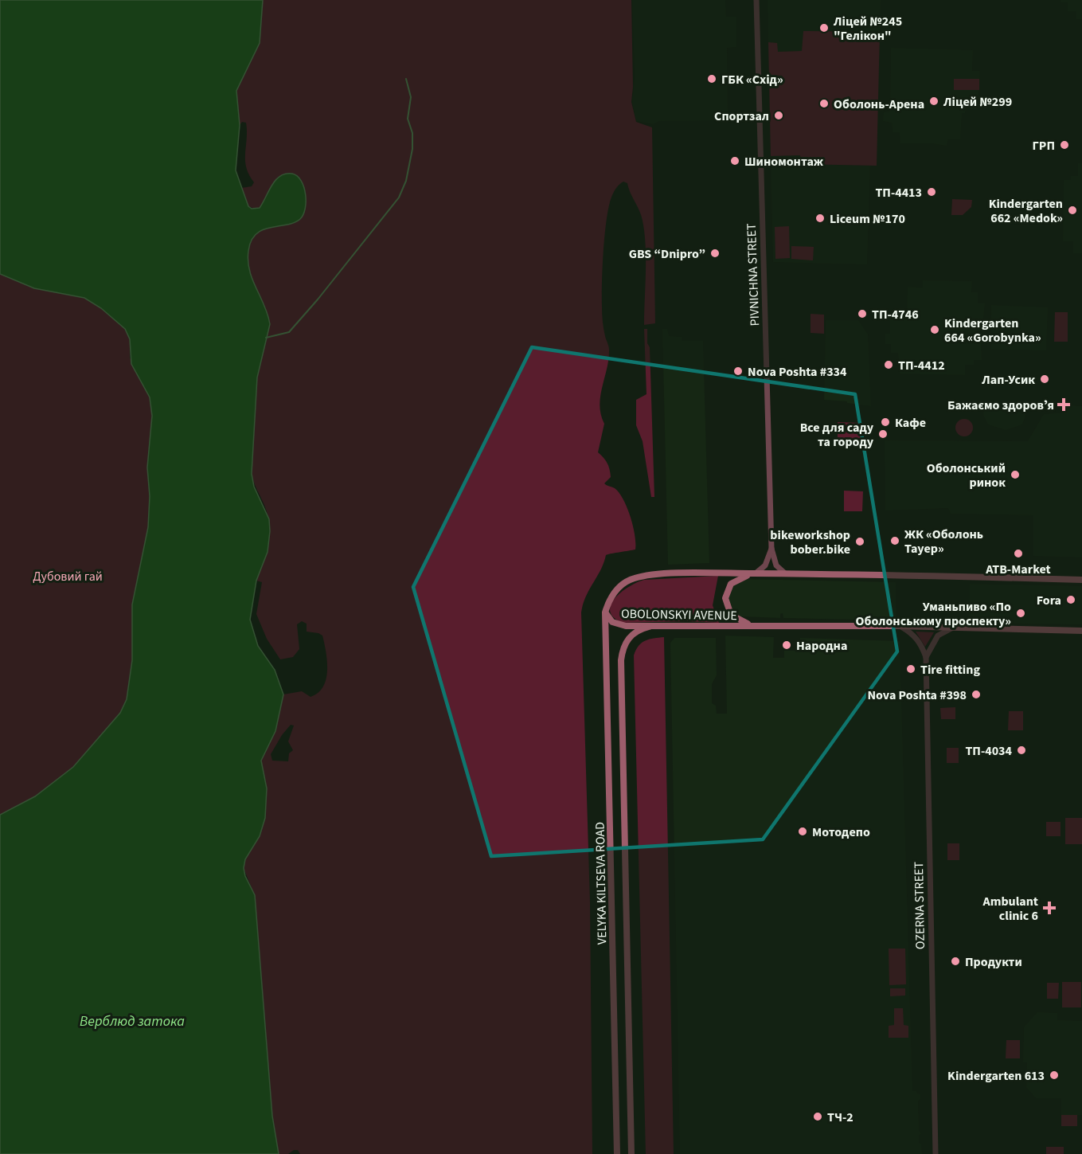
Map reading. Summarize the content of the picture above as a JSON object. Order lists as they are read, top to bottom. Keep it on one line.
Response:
{"streets":{"main road":["OBOLONSKYI AVENUE","VELYKA KILTSEVA ROAD"],"street":["PIVNICHNA STREET","OZERNA STREET"]},"crossings":[["PIVNICHNA STREET","OBOLONSKYI AVENUE"],["OBOLONSKYI AVENUE","VELYKA KILTSEVA ROAD"]],"water":["Верблюд затока"],"parks":["Дубовий гай"],"places":{"other":["Ліцей №245 \"Гелікон\"","ГБК «Схід»","Ліцей №299","Оболонь-Арена","Спортзал","ГРП","Шиномонтаж","ТП-4413","Kindergarten 662 «Medok»","Liceum №170","GBS “Dnipro”","ТП-4746","Kindergarten 664 «Gorobynka»","ТП-4412","Nova Poshta #334","Лап-Усик","Кафе","Все для саду та городу","Оболонський ринок","ЖК «Оболонь Тауер»","bikeworkshop bober.bike","ATB-Market","Fora","Уманьпиво «По Оболонському проспекту»","Народна","Tire fitting","Nova Poshta #398","ТП-4034","Мотодепо","Продукти","Kindergarten 613","ТЧ-2"],"health":["Бажаємо здоровʼя","Ambulant clinic 6"]}}
